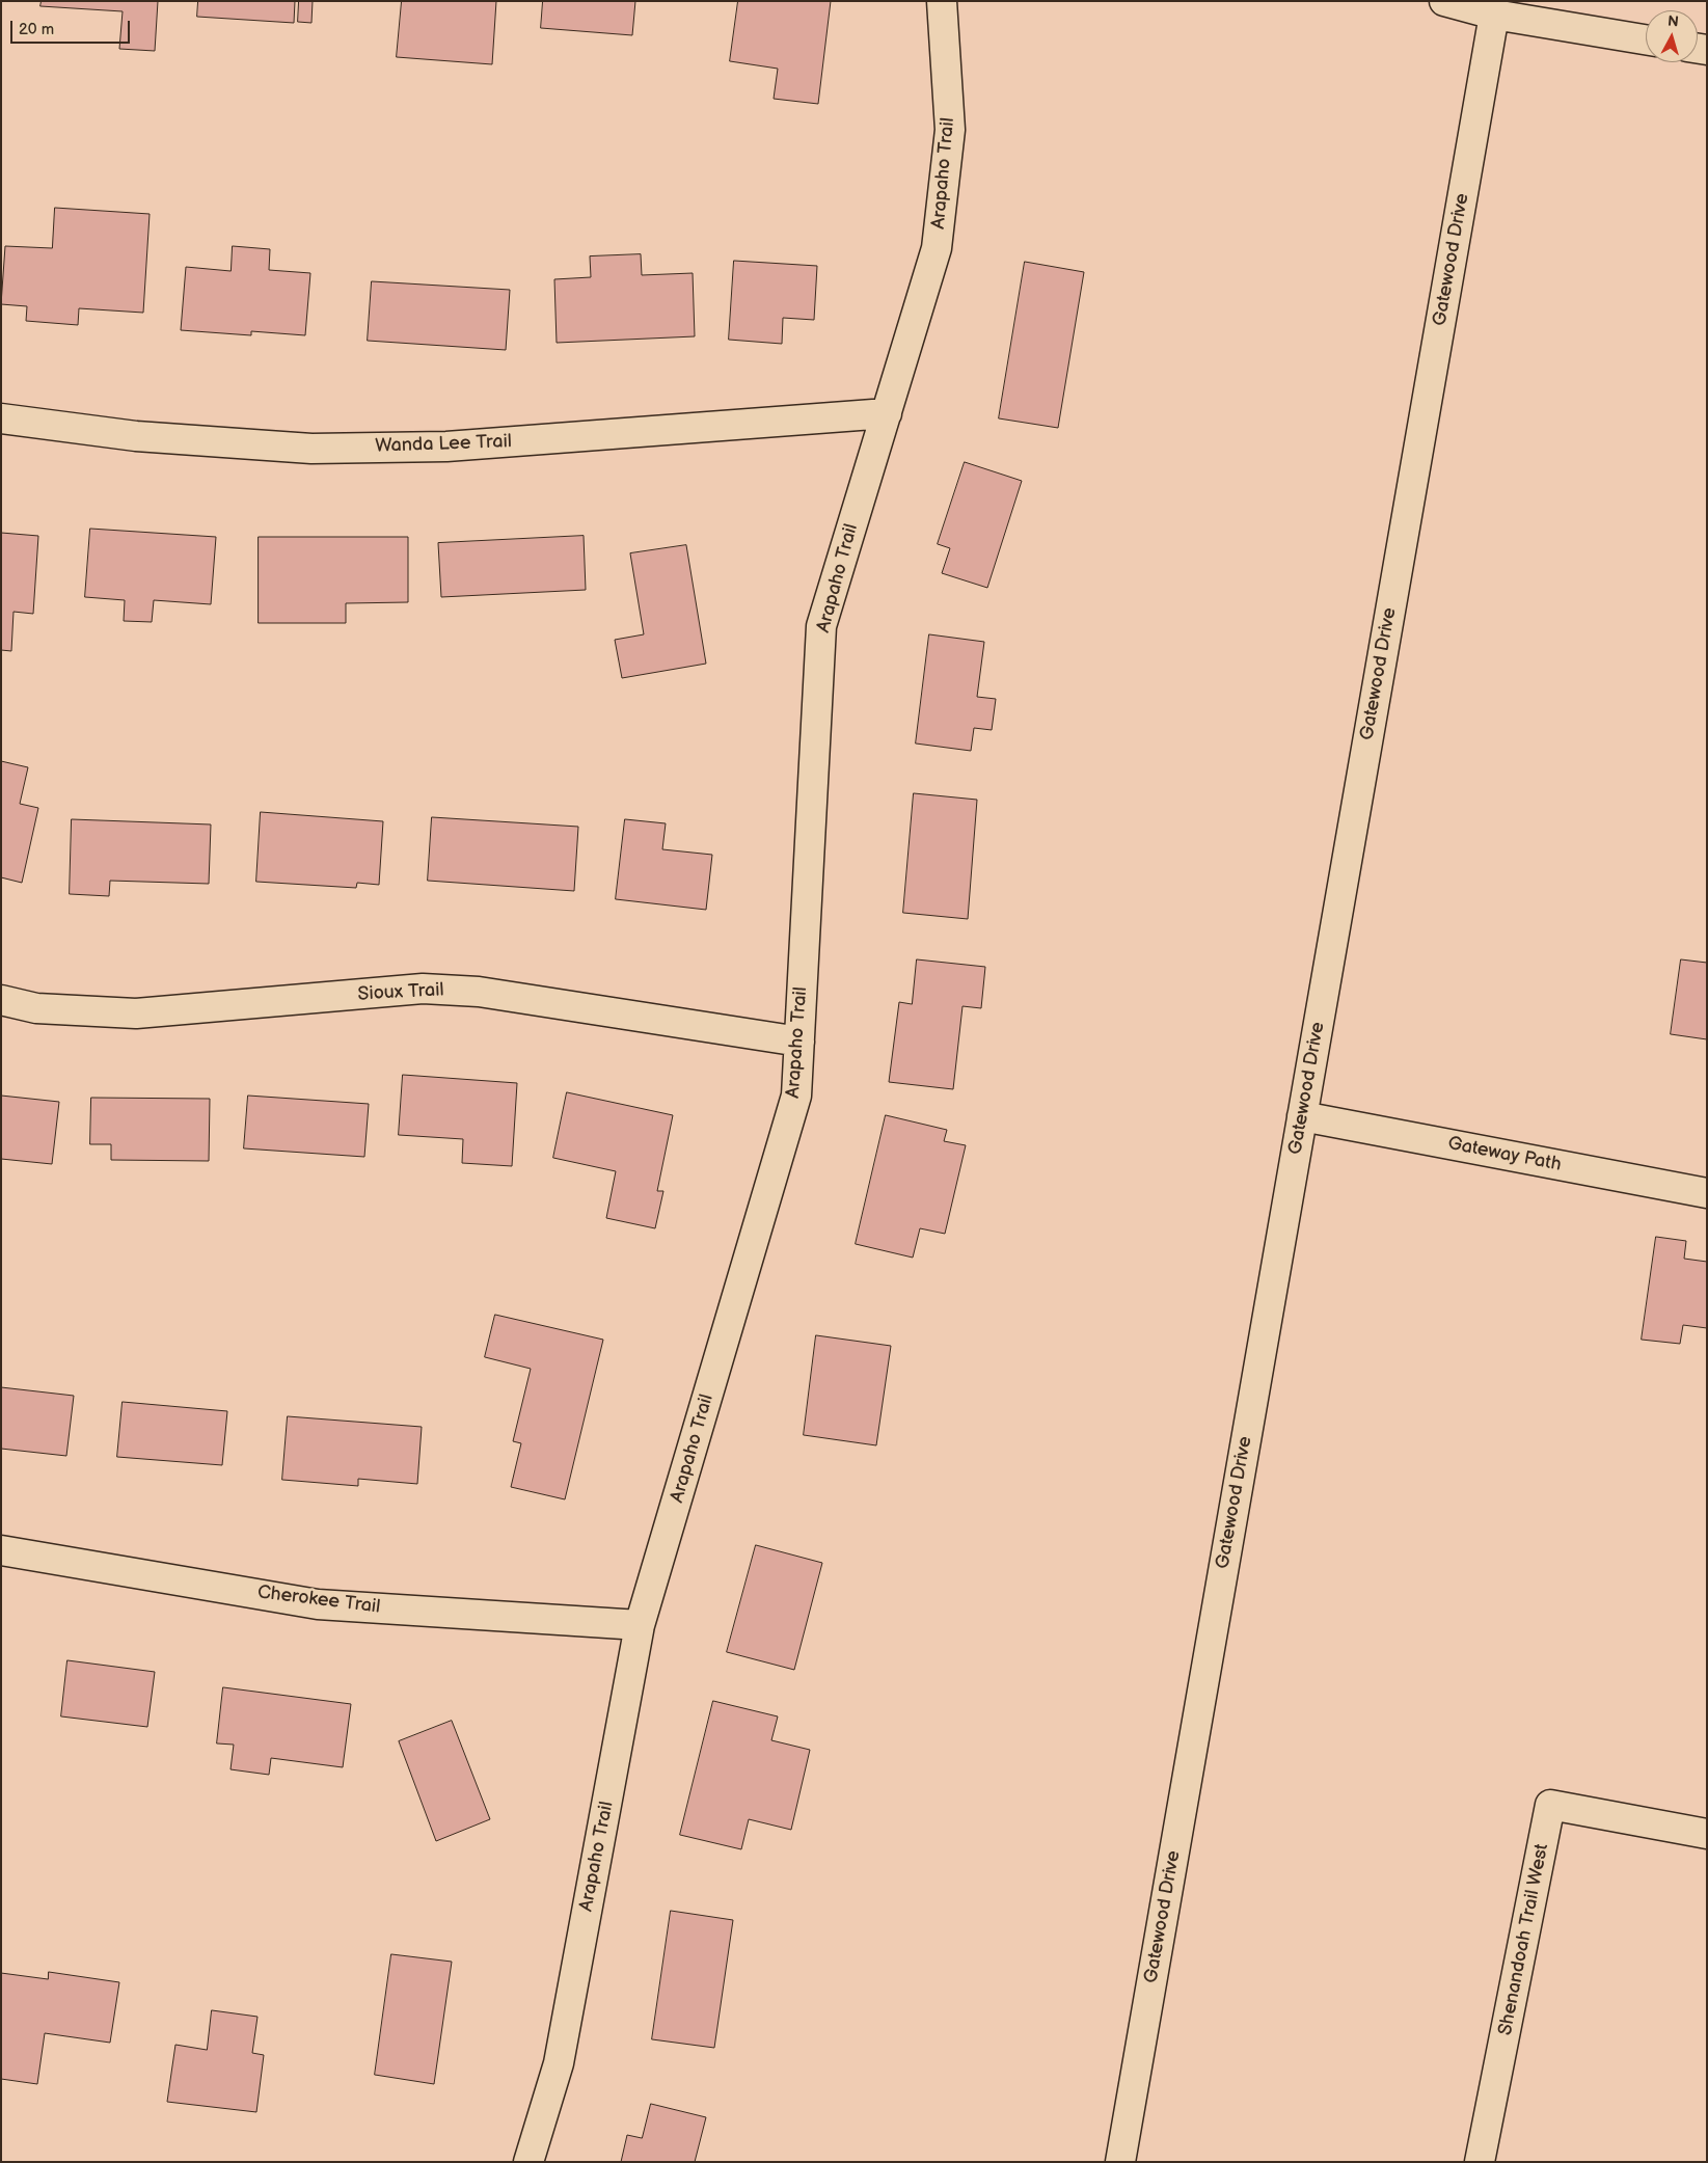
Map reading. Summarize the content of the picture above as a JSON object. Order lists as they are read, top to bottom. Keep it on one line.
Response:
{"streets":{"street":["Arapaho Trail","Gatewood Drive","Wanda Lee Trail","Sioux Trail","Gateway Path","Cherokee Trail","Shenandoah Trail West"]},"crossings":[["Arapaho Trail","Wanda Lee Trail"],["Arapaho Trail","Sioux Trail"],["Arapaho Trail","Cherokee Trail"],["Gatewood Drive","Gateway Path"]],"scale_bar":"20 m","north":"top"}
